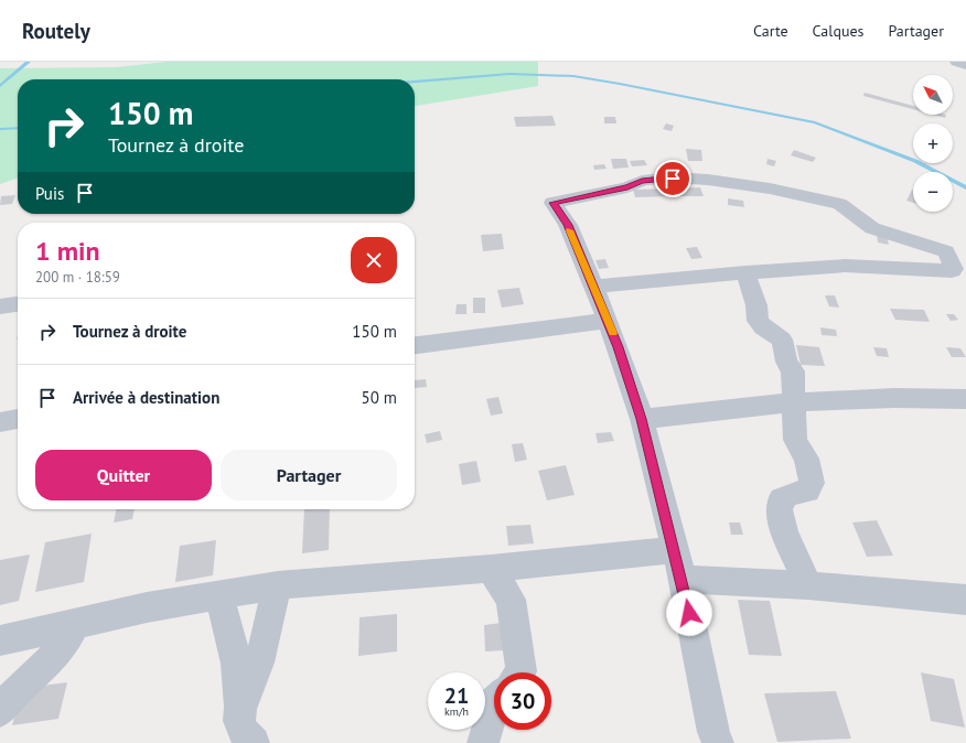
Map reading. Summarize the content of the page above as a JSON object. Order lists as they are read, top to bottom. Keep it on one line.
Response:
{"north":"top left","page":{"header":"Routely","nav":["Carte","Calques","Partager"],"map_buttons":["+","−"],"turn":["150 m","Tournez à droite"],"then":"Puis","heading":["1 min","200 m · 18:59"],"list":[{"name":"Tournez à droite","value":"150 m"},{"name":"Arrivée à destination","value":"50 m"}],"buttons":["Quitter","Partager"],"speed":"21 km/h","limit":"30"}}
